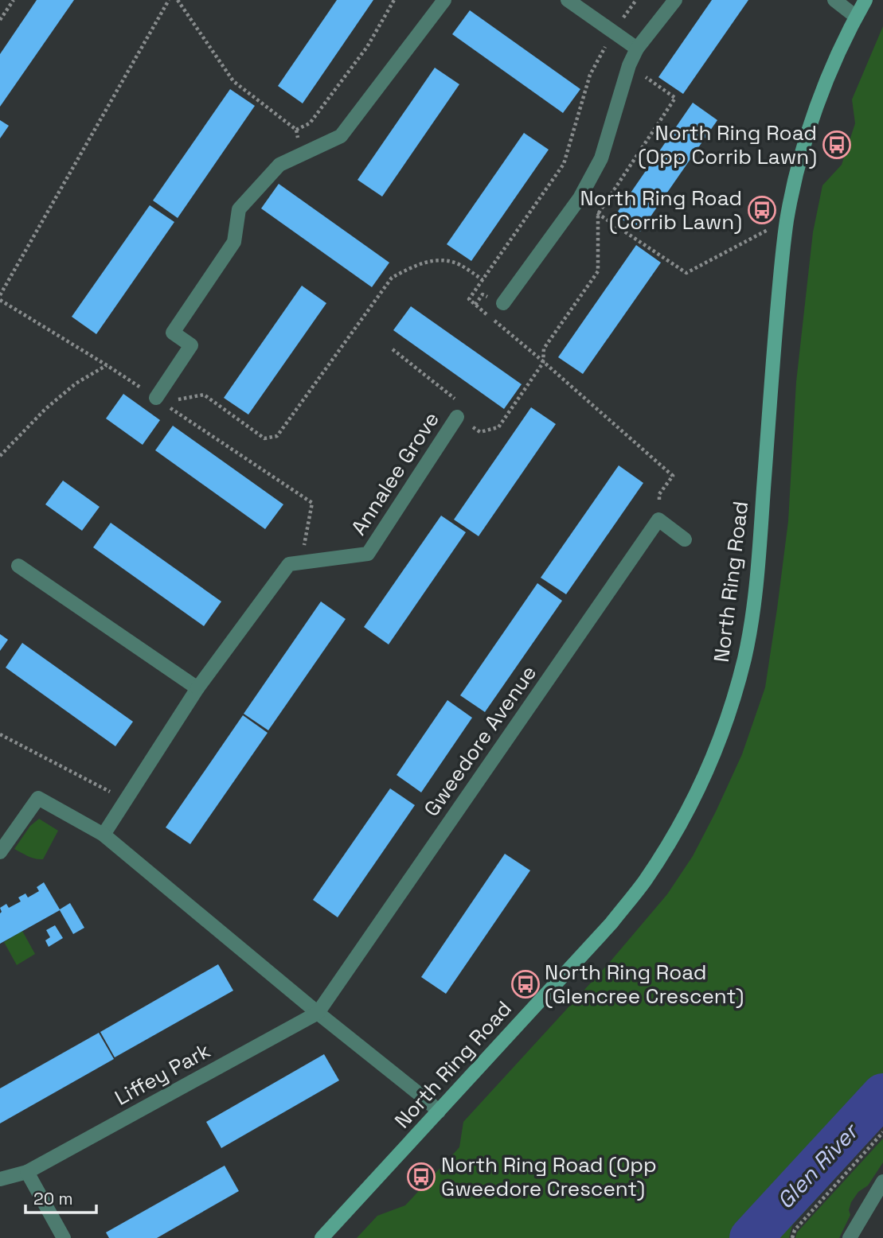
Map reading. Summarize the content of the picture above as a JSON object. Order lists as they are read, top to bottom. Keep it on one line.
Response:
{"streets":{"main road":["North Ring Road"],"street":["Annalee Grove","Gweedore Avenue","Liffey Park"]},"crossings":[["Gweedore Avenue","Liffey Park"]],"water":["Glen River"],"places":{"bus stop":["North Ring Road (Opp Corrib Lawn)","North Ring Road (Corrib Lawn)","North Ring Road (Glencree Crescent)","North Ring Road (Opp Gweedore Crescent)"]},"scale_bar":"20 m"}
